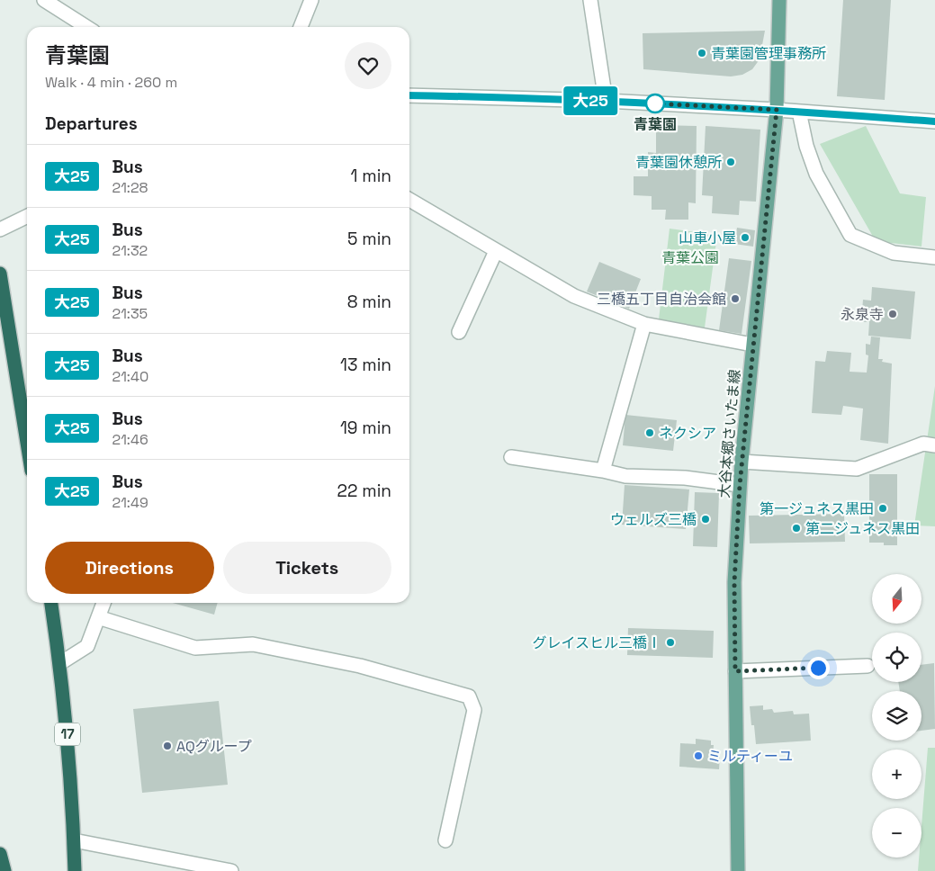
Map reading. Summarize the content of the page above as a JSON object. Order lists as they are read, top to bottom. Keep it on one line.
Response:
{"streets":{"highway":["17"],"main road":["大谷本郷さいたま線"]},"parks":["青葉公園"],"places":["青葉園管理事務所","青葉園","青葉園休憩所","山車小屋","三橋五丁目自治会館","永泉寺","ネクシア","第一ジュネス黒田","ウェルズ三橋","第二ジュネス黒田","グレイスヒル三橋Ⅰ","AQグループ","ミルティーユ"],"lines":["bus line 大25"],"north":"bottom","page":{"on_map":"大25","heading":[["青葉園","Walk · 4 min · 260 m"],"Departures"],"list":[{"mark":"大25","name":"Bus","note":"21:28","value":"1 min"},{"mark":"大25","name":"Bus","note":"21:32","value":"5 min"},{"mark":"大25","name":"Bus","note":"21:35","value":"8 min"},{"mark":"大25","name":"Bus","note":"21:40","value":"13 min"},{"mark":"大25","name":"Bus","note":"21:46","value":"19 min"},{"mark":"大25","name":"Bus","note":"21:49","value":"22 min"}],"buttons":["Directions","Tickets"],"map_buttons":["+","−"]}}
